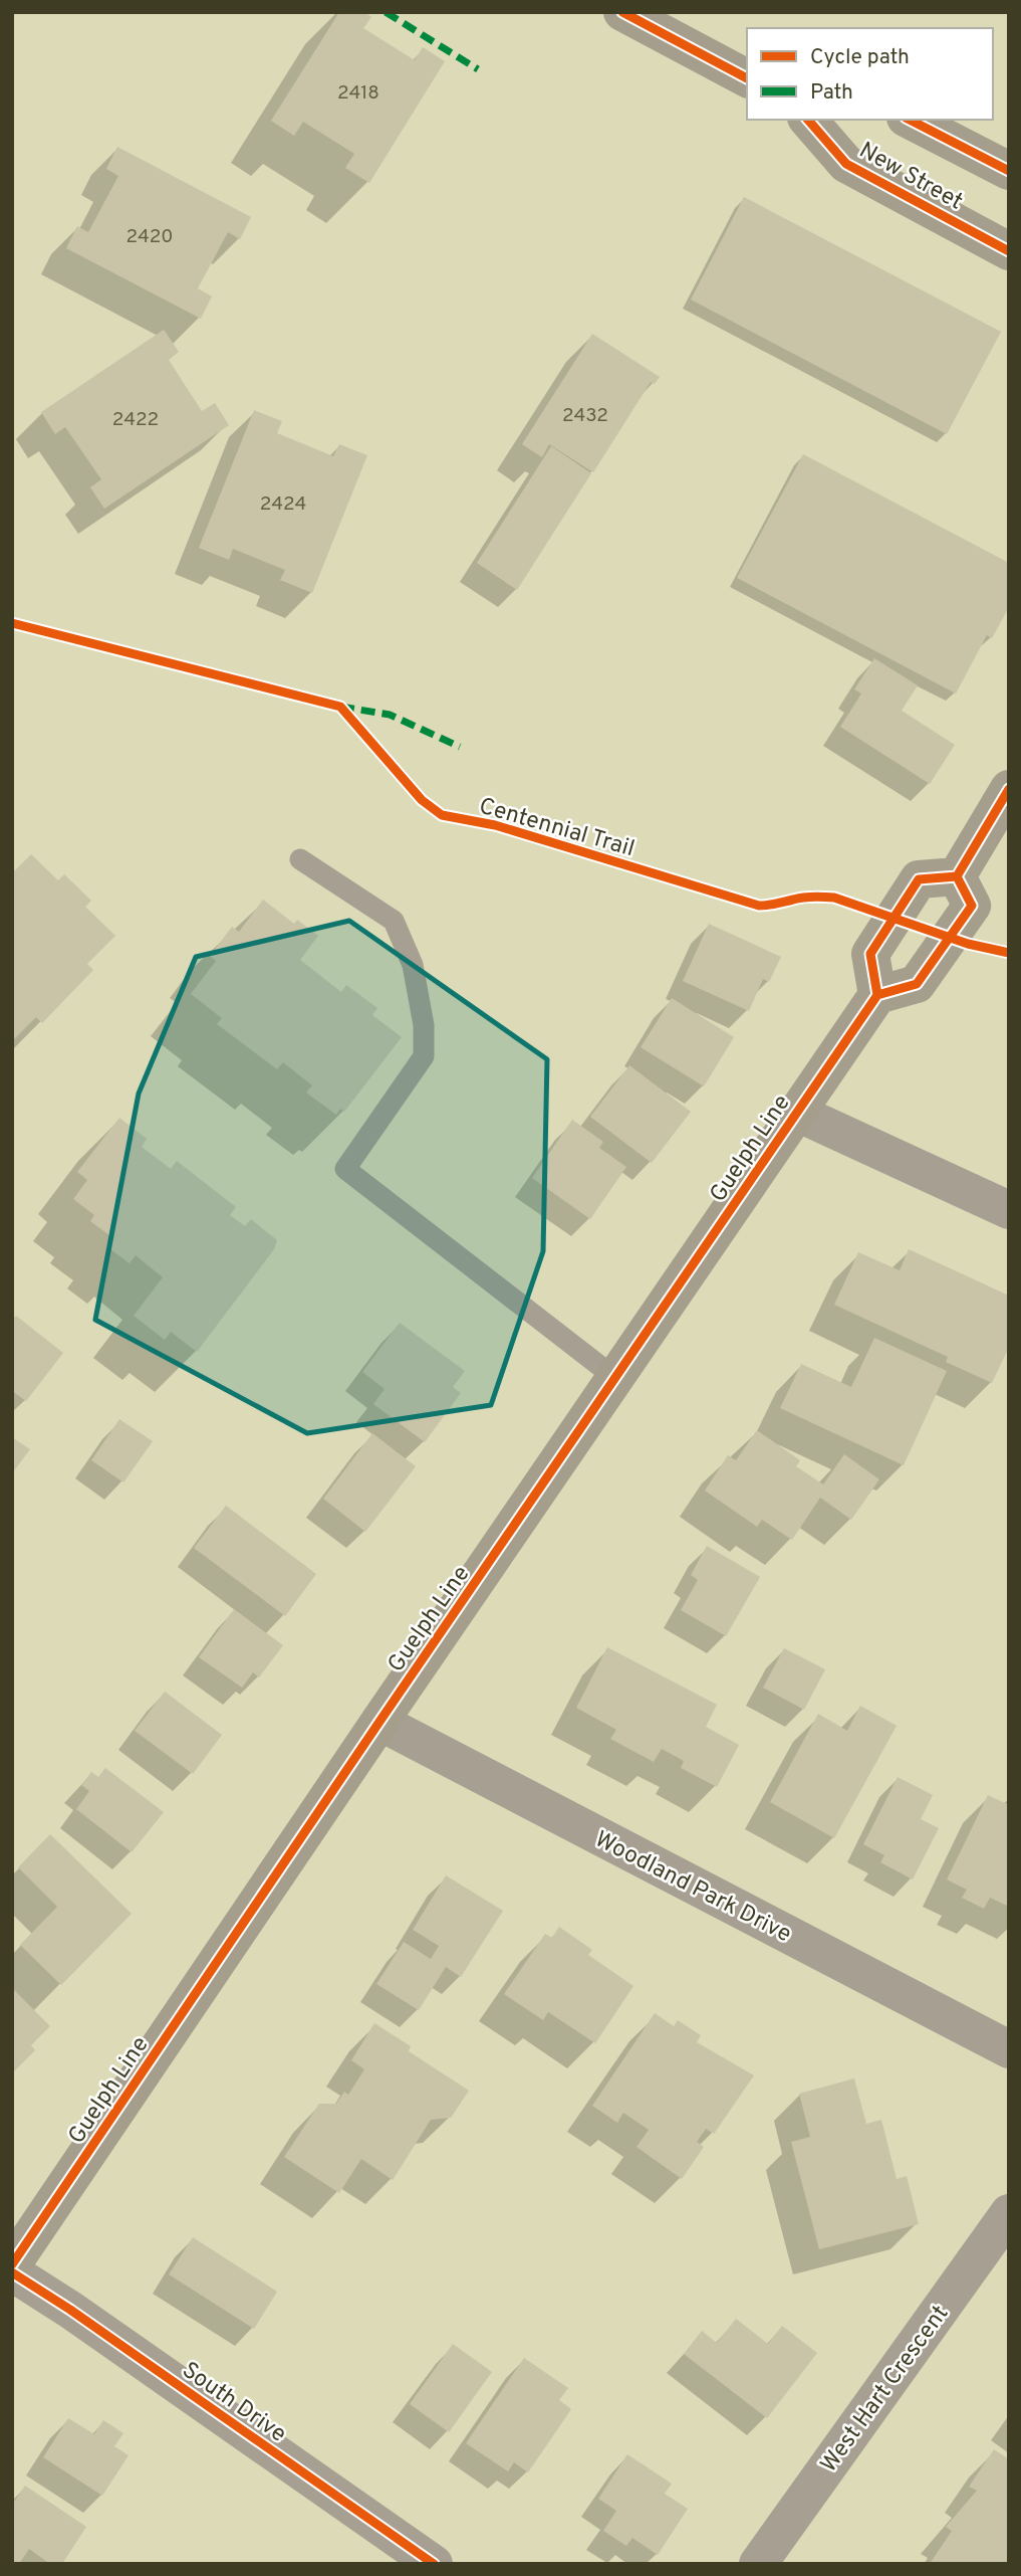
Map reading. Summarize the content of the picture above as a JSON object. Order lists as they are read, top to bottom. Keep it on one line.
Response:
{"streets":{"main road":["New Street","Guelph Line"],"street":["Woodland Park Drive","West Hart Crescent","South Drive"],"cycle path":["Centennial Trail"]},"crossings":[["Guelph Line","Woodland Park Drive"]],"house_numbers":["2418","2420","2432","2422","2424"],"legend":["Cycle path","Path"]}
